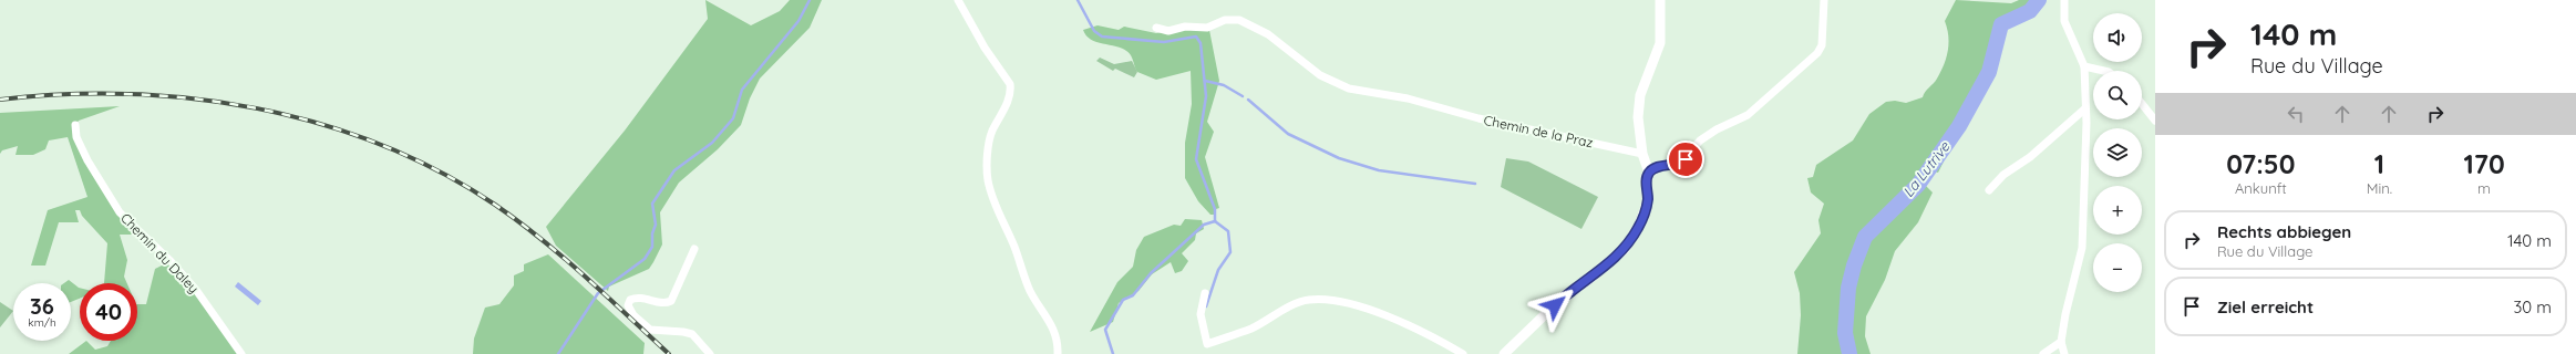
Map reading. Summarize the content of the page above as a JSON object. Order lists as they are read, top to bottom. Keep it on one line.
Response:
{"streets":{"street":["Chemin de la Praz","Chemin du Daley"]},"water":["La Lutrive"],"page":{"turn":["140 m","Rue du Village"],"map_buttons":["+","−"],"eta":["07:50","Ankunft","1","Min.","170","m"],"list":[{"name":"Rechts abbiegen","note":"Rue du Village","value":"140 m"},{"name":"Ziel erreicht","value":"30 m"}],"speed":"36 km/h","limit":"40"}}
